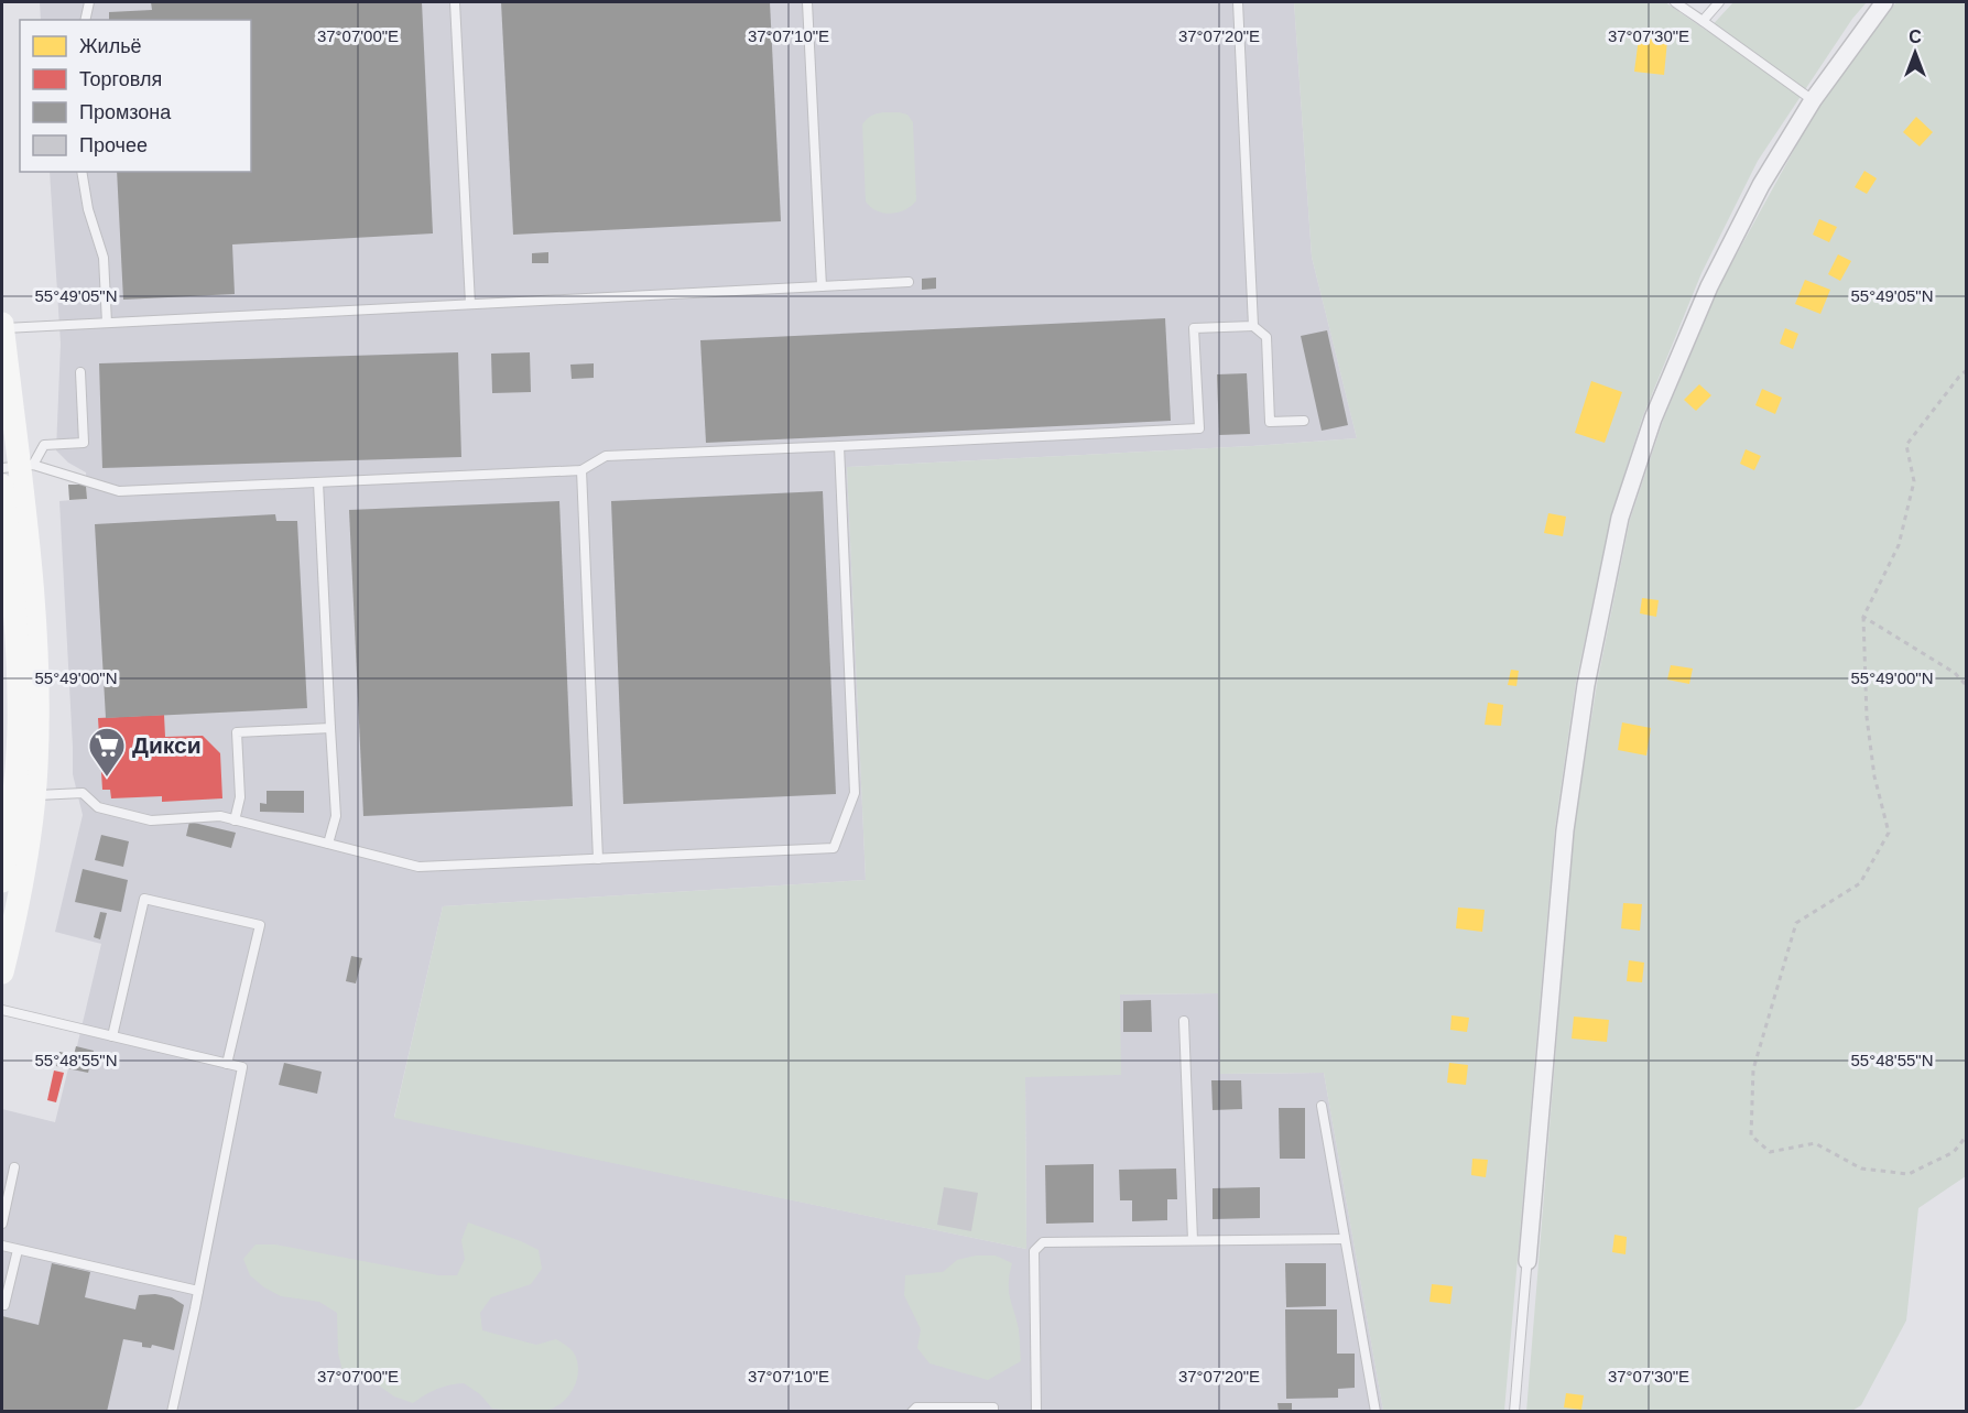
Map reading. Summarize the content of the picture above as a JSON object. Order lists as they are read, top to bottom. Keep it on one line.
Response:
{"places":{"supermarket":["Дикси"]},"legend":["Жильё","Торговля","Промзона","Прочее"],"north":"top","coordinates":["37°07'00\"E","37°07'10\"E","37°07'20\"E","37°07'30\"E","55°49'05\"N","55°49'00\"N","55°48'55\"N"]}
